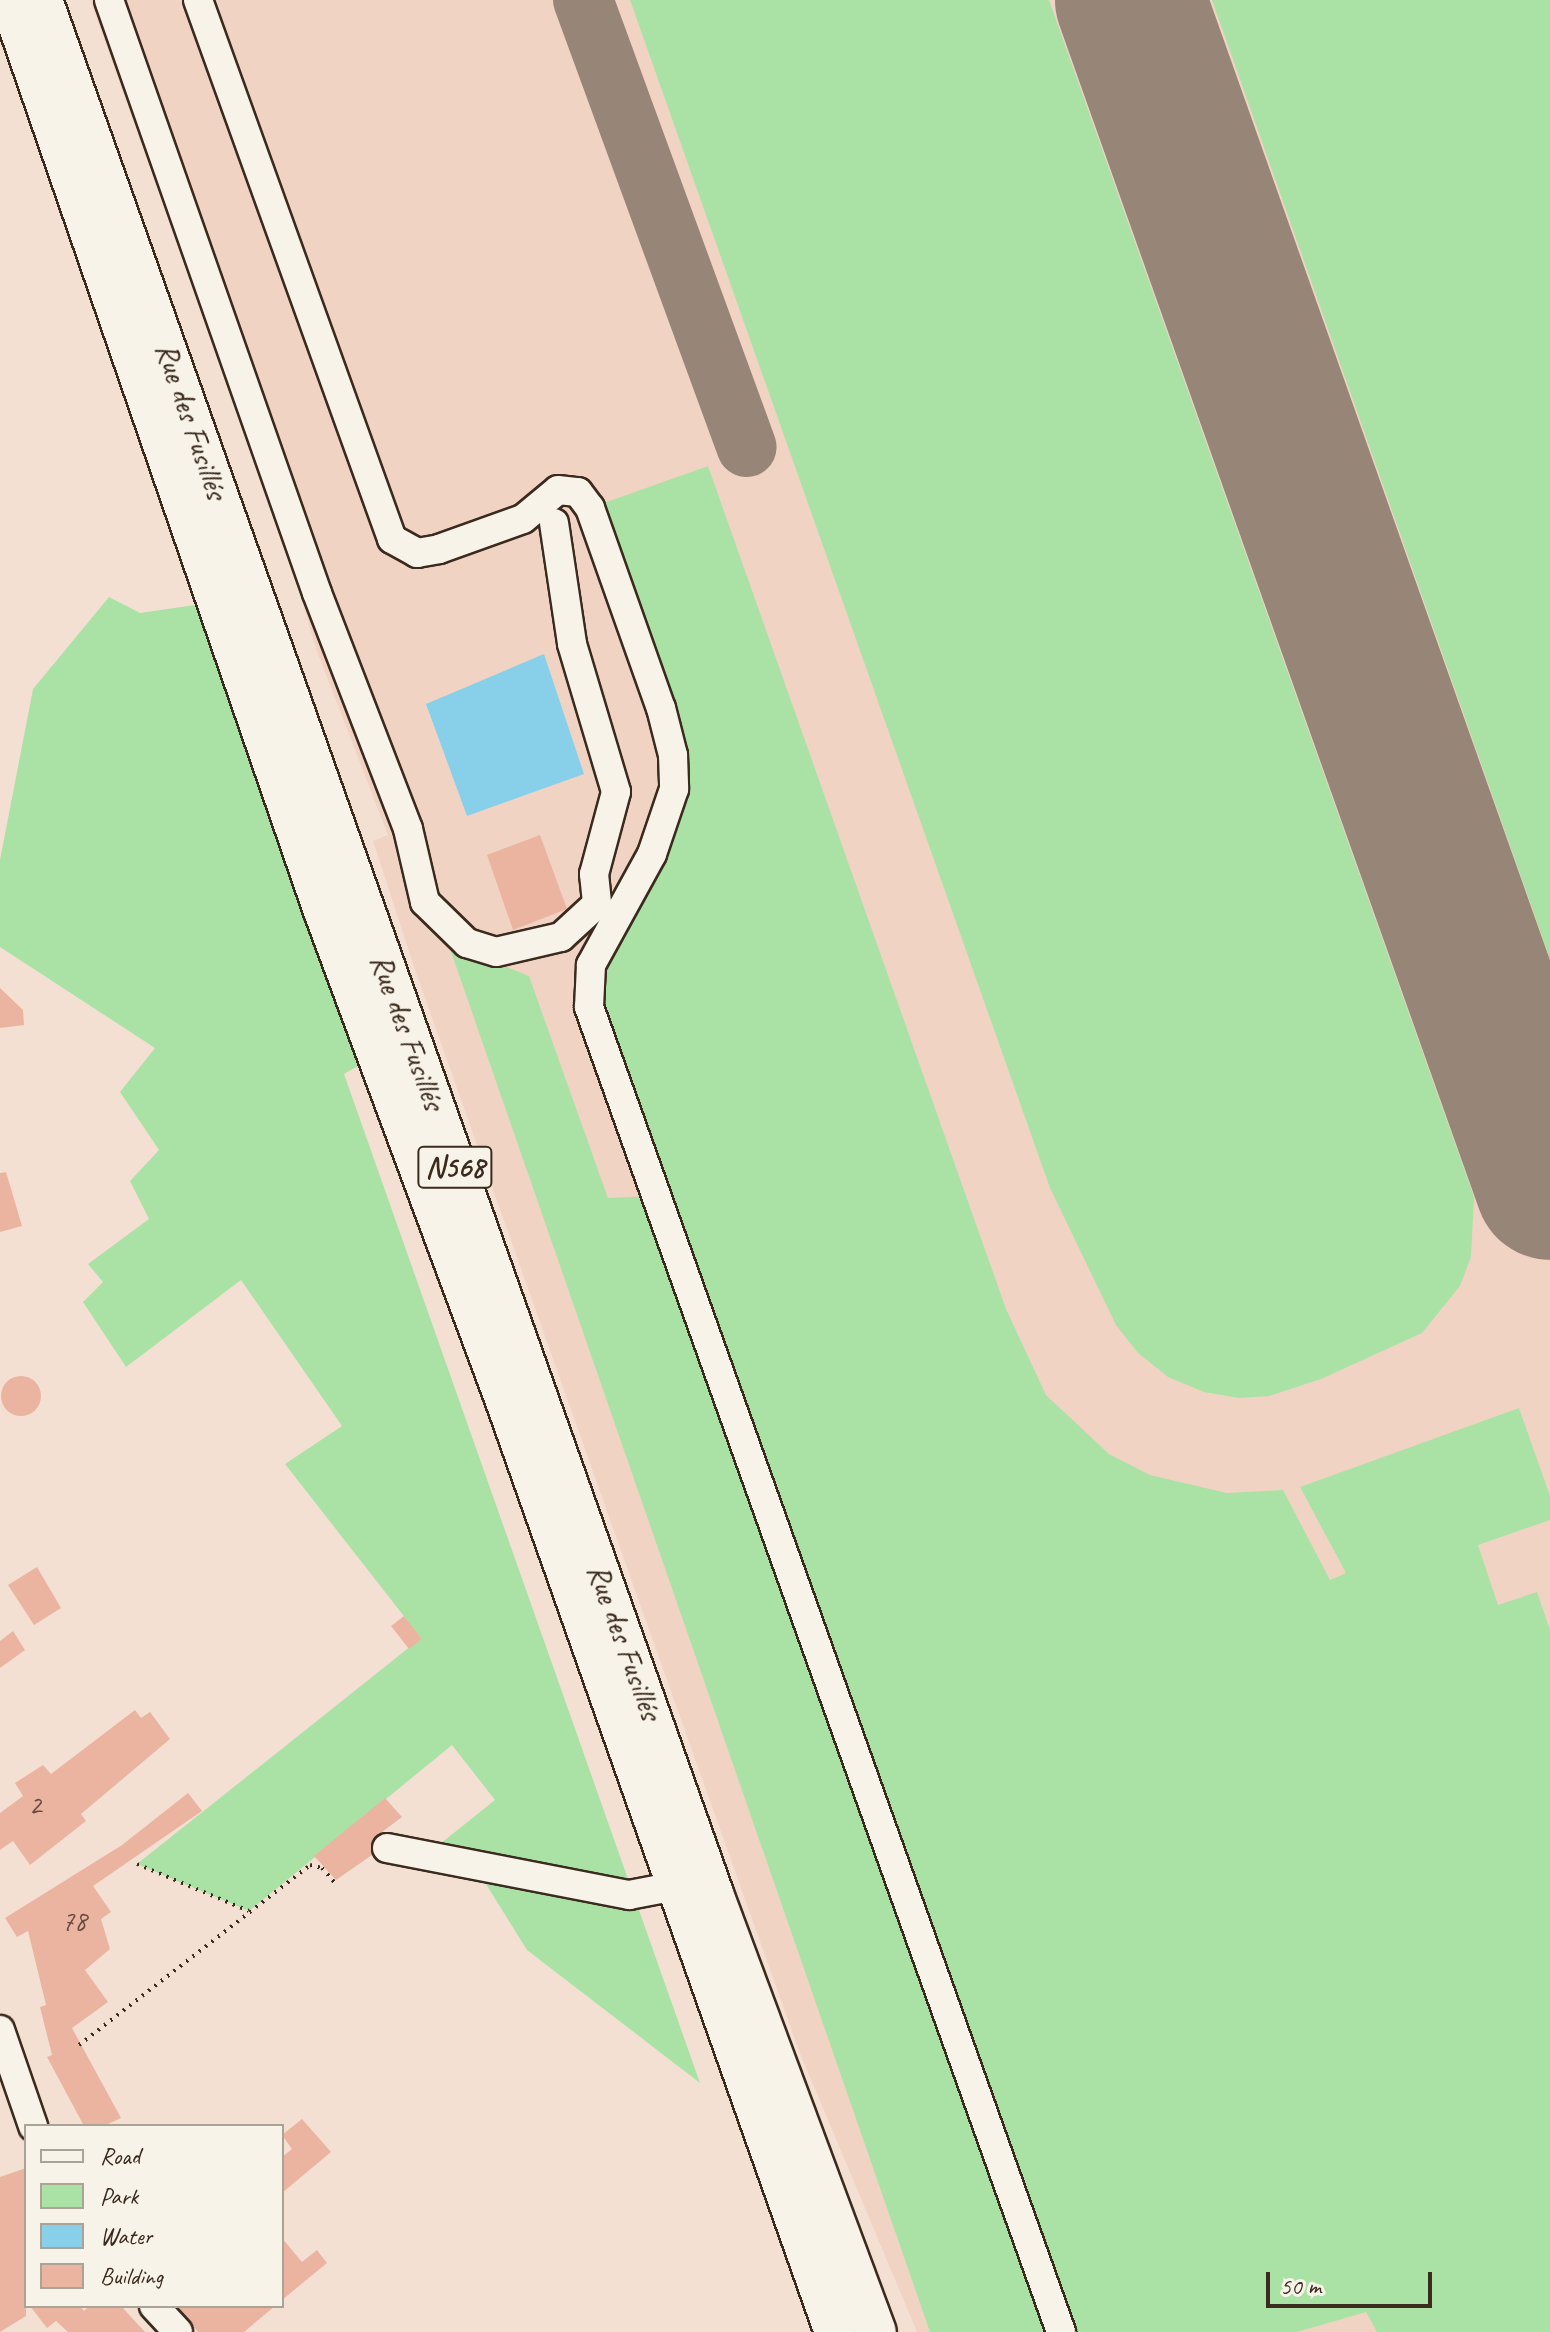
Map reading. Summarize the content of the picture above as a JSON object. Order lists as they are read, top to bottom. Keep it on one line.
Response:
{"streets":{"highway":["Rue des Fusillés","N568"]},"house_numbers":["2","78"],"legend":["Road","Park","Water","Building"],"scale_bar":"50 m"}
